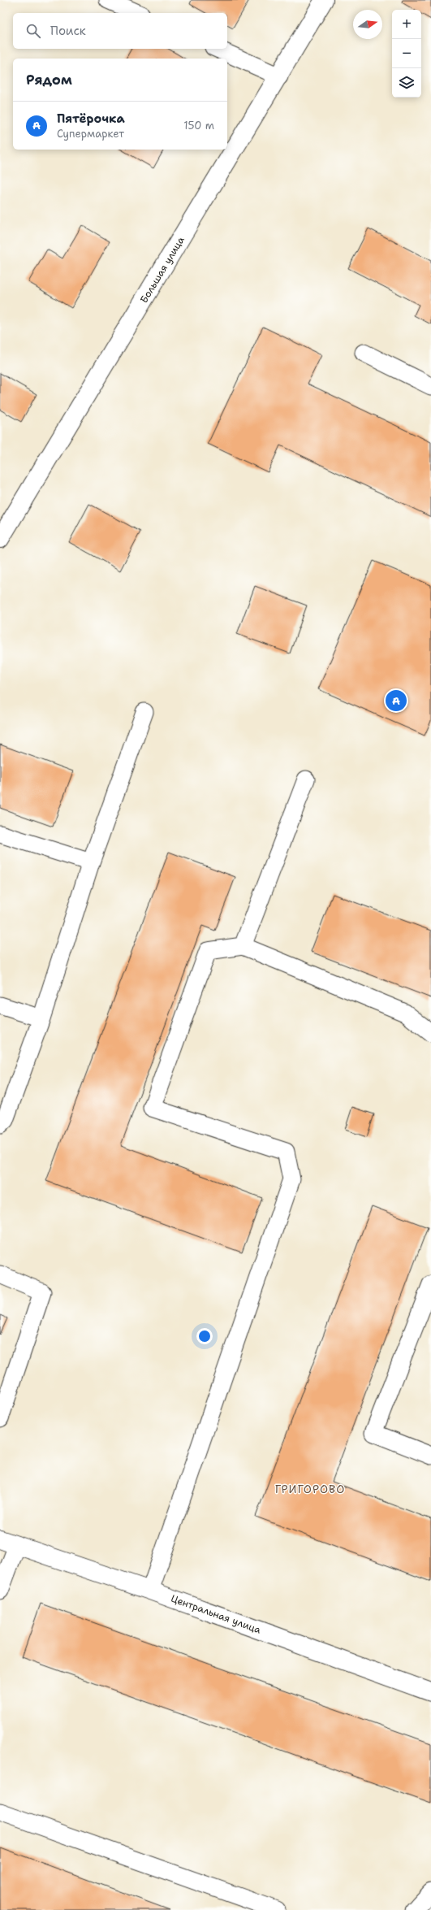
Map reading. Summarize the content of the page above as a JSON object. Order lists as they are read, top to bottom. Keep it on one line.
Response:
{"streets":{"street":["Большая улица","Центральная улица"]},"districts":["ГРИГОРОВО"],"north":"right","page":{"map_buttons":["+","−"],"search":"Поиск","heading":"Рядом","list":[{"mark":"A","name":"Пятёрочка","note":"Супермаркет","value":"150 m"}],"pins":"A"}}
